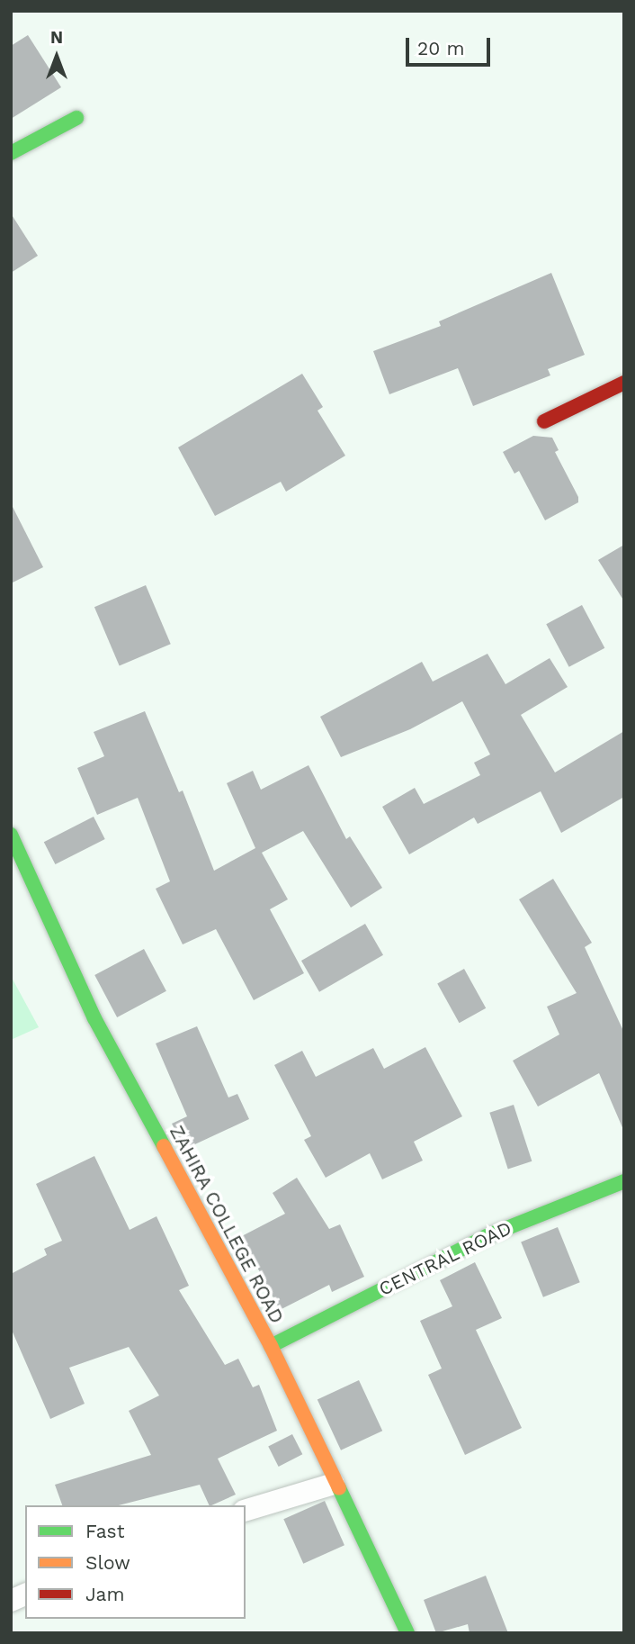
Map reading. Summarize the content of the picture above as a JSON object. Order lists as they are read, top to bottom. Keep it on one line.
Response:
{"streets":{"street":["ZAHIRA COLLEGE ROAD","CENTRAL ROAD"]},"crossings":[["ZAHIRA COLLEGE ROAD","CENTRAL ROAD"]],"legend":["Fast","Slow","Jam"],"scale_bar":"20 m","north":"top"}
